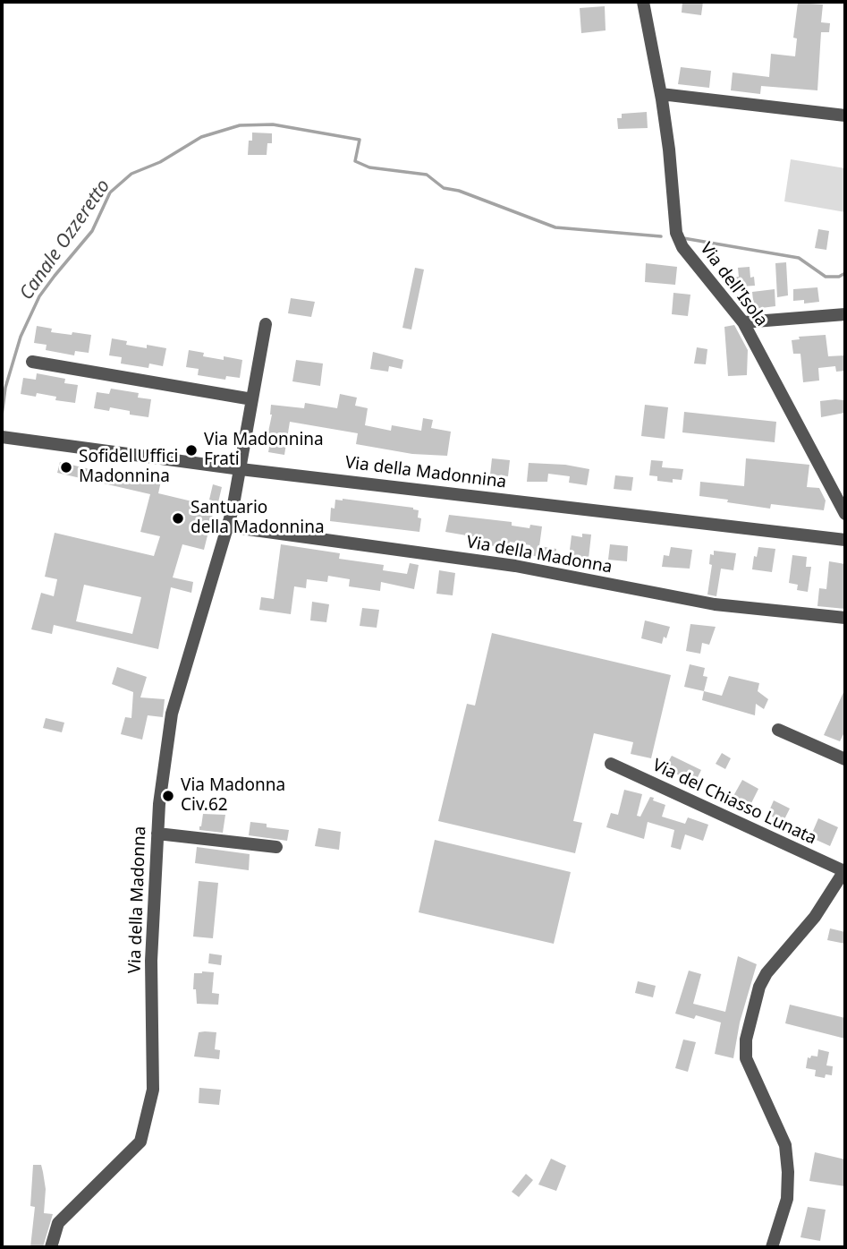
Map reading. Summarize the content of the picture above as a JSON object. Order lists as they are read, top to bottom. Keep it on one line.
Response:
{"streets":{"street":["Via dell'Isola","Via della Madonnina","Via della Madonna","Via del Chiasso Lunata"]},"crossings":[["Via della Madonnina","Via della Madonna"]],"water":["Canale Ozzeretto"],"places":["Via Madonnina Frati","Sofidel Uffici Madonnina","Santuario della Madonnina","Via Madonna Civ.62"]}
